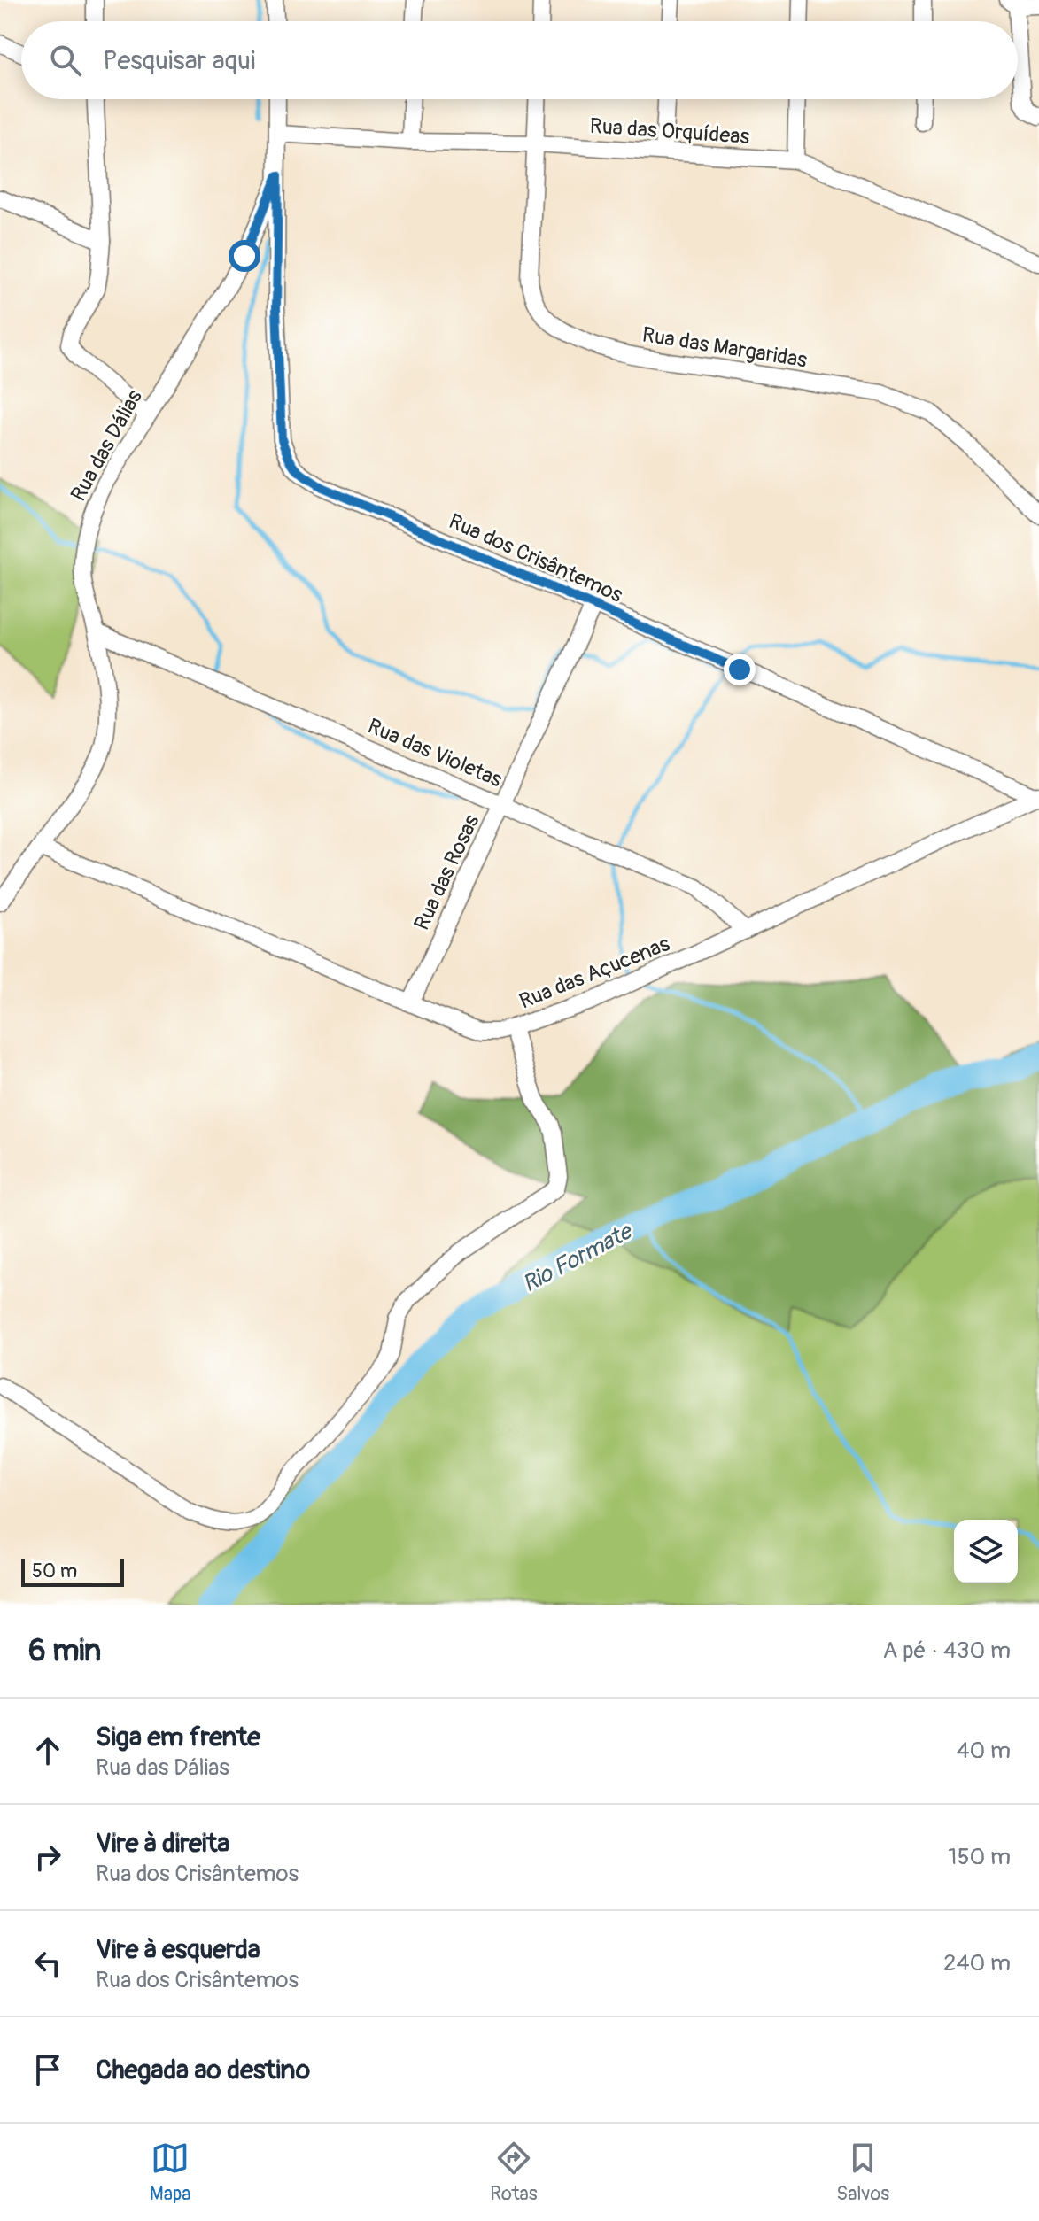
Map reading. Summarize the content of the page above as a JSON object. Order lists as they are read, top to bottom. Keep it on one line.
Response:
{"streets":{"street":["Rua das Orquídeas","Rua das Margaridas","Rua das Dálias","Rua dos Crisântemos","Rua das Violetas","Rua das Rosas","Rua das Açucenas"]},"crossings":[["Rua das Orquídeas","Rua das Margaridas"],["Rua das Orquídeas","Rua dos Crisântemos"],["Rua das Dálias","Rua dos Crisântemos"],["Rua das Dálias","Rua das Violetas"],["Rua das Dálias","Rua das Açucenas"],["Rua dos Crisântemos","Rua das Rosas"],["Rua dos Crisântemos","Rua das Açucenas"],["Rua das Violetas","Rua das Rosas"],["Rua das Violetas","Rua das Açucenas"],["Rua das Rosas","Rua das Açucenas"]],"water":["Rio Formate"],"scale_bar":"50 m","page":{"search":"Pesquisar aqui","scale":"50 m","heading":["6 min","A pé · 430 m"],"list":[["Siga em frente","Rua das Dálias","40 m"],["Vire à direita","Rua dos Crisântemos","150 m"],["Vire à esquerda","Rua dos Crisântemos","240 m"],"Chegada ao destino"],"nav":["Mapa","Rotas","Salvos"]}}
